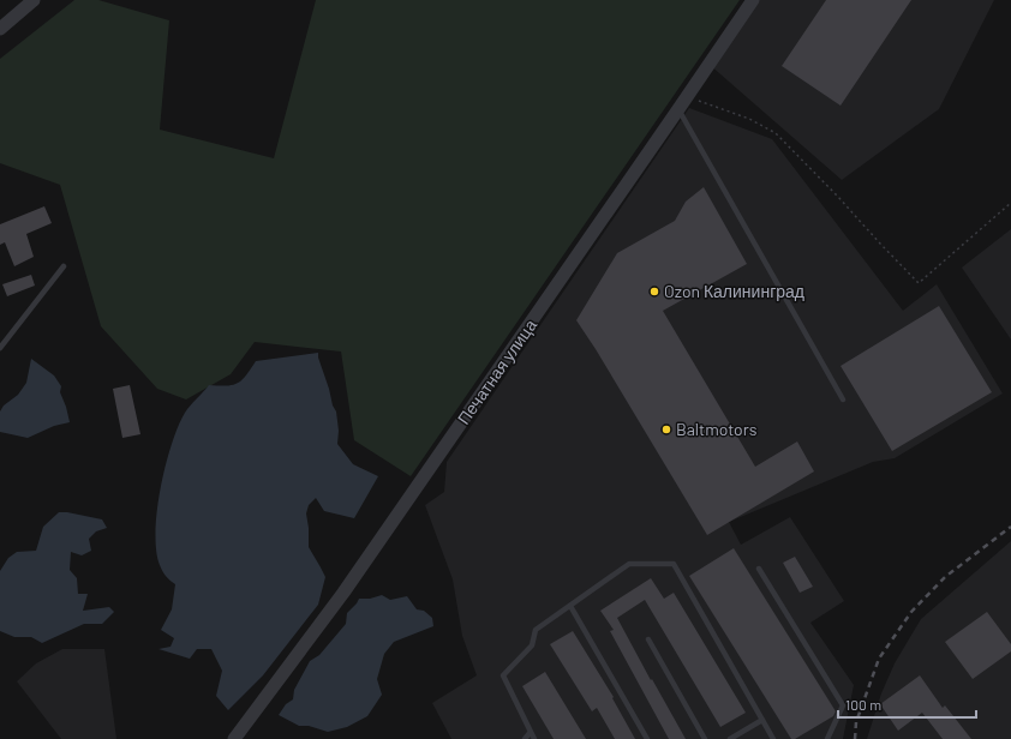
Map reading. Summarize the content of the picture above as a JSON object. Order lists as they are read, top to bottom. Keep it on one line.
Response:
{"streets":{"street":["Печатная улица"]},"places":["Ozon Калининград","Baltmotors"],"scale_bar":"100 m"}
